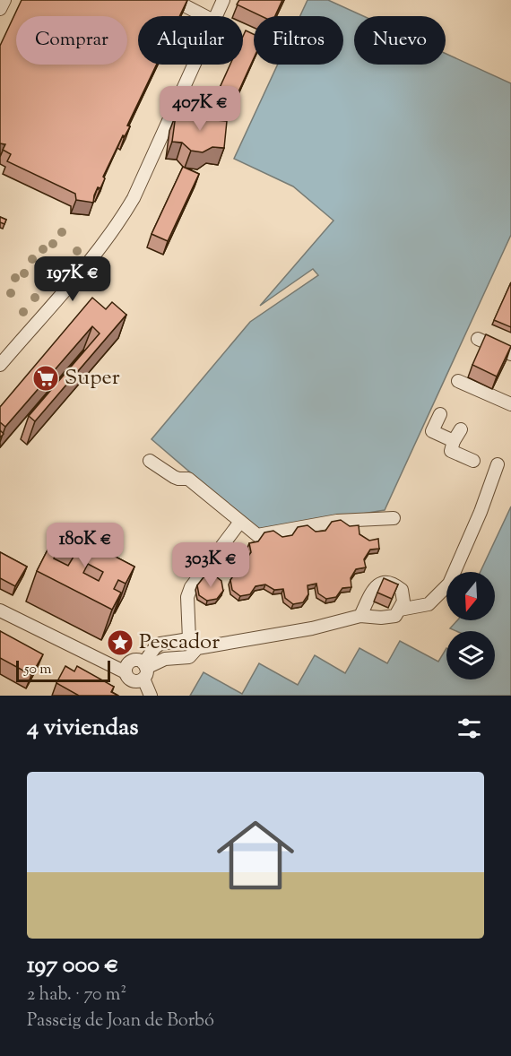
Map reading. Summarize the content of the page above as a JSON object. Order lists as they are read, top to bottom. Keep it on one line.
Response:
{"places":{"supermarket":["Super"],"place":["Pescador"]},"scale_bar":"50 m","north":"bottom","page":{"chip":["Comprar","Alquilar","Filtros","Nuevo"],"price":["407K €","197K €","180K €","303K €"],"scale":"50 m","heading":"4 viviendas","list":[{"name":"197 000 €","note":"2 hab. · 70 m² · Passeig de Joan de Borbó"}]}}
